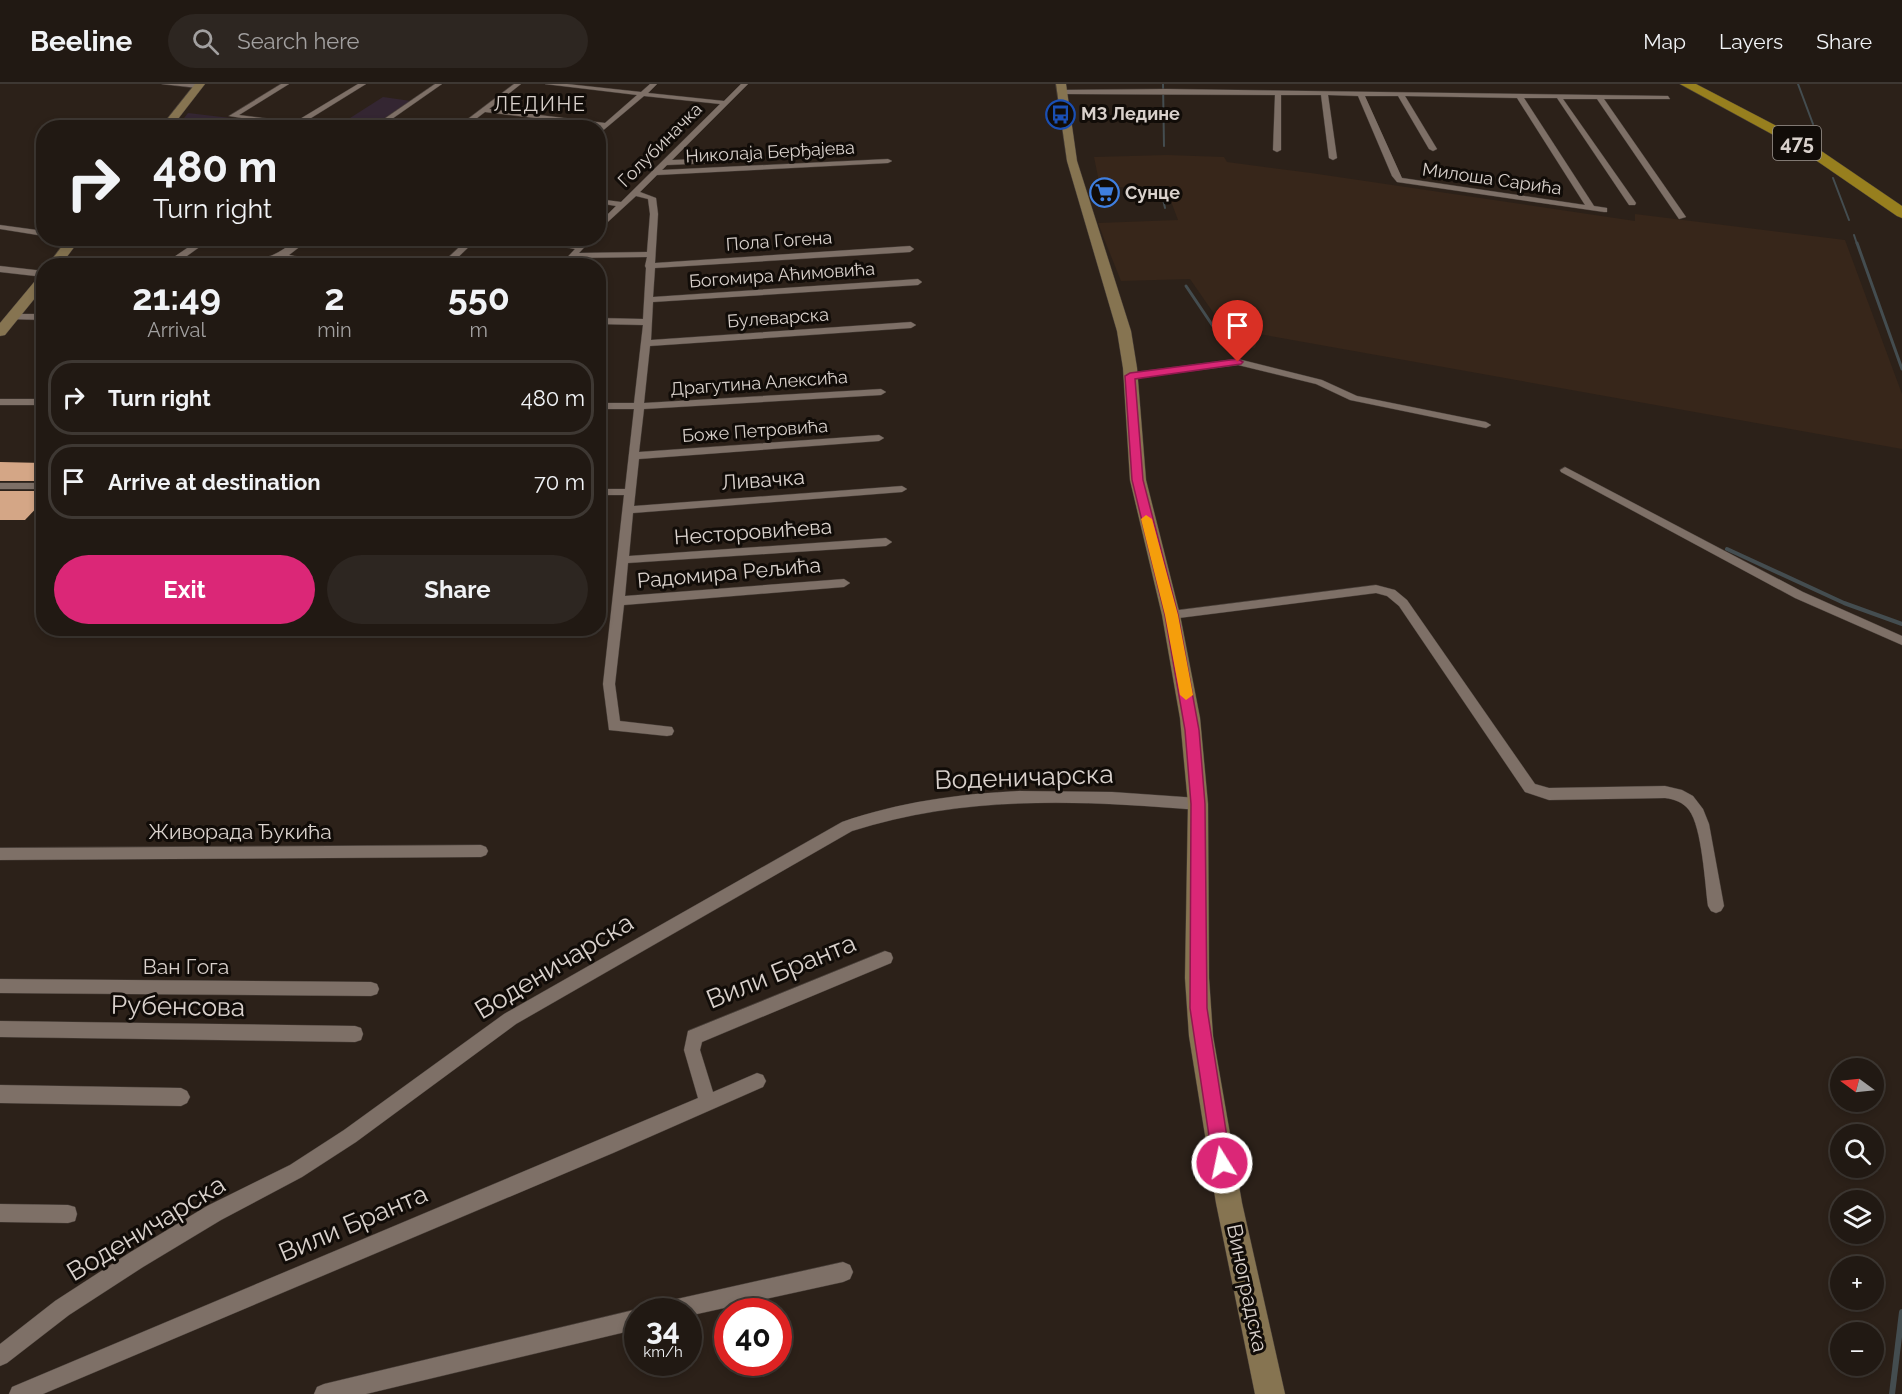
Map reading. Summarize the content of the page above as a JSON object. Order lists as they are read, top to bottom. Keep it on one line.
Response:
{"streets":{"highway":["475"],"street":["Голубиначка","Николаја Берђајева","Милоша Сарића","Пола Гогена","Богомира Аћимовића","Булеварска","Драгутина Алексића","Боже Петровића","Ливачка","Несторовићева","Радомира Рељића","Воденичарска","Живорада Ђукића","Ван Гога","Вили Бранта","Рубенсова","Виноградска"]},"crossings":[["Голубиначка","Николаја Берђајева"],["Воденичарска","Виноградска"]],"districts":["ЛЕДИНЕ"],"places":{"bus stop":["МЗ Ледине"],"supermarket":["Сунце"]},"north":"left","page":{"header":"Beeline","search":"Search here","nav":["Map","Layers","Share"],"turn":["480 m","Turn right"],"eta":["21:49","Arrival","2","min","550","m"],"list":[{"name":"Turn right","value":"480 m"},{"name":"Arrive at destination","value":"70 m"}],"buttons":["Exit","Share"],"map_buttons":["+","−"],"speed":"34 km/h","limit":"40"}}
